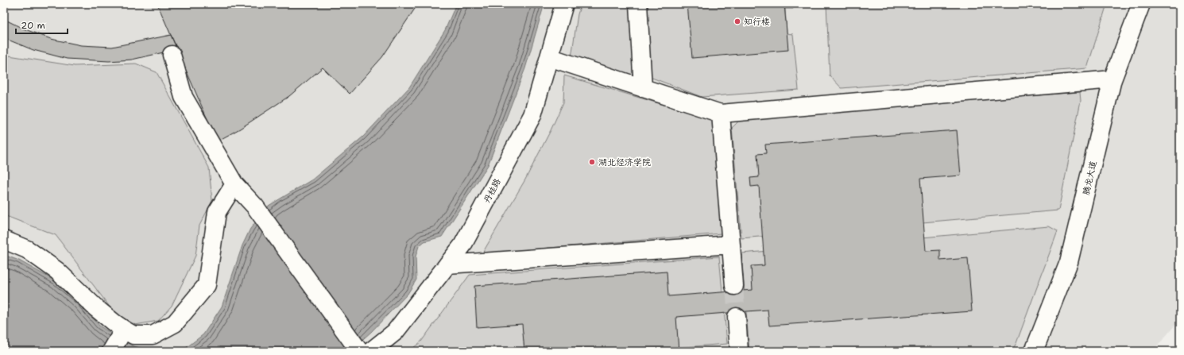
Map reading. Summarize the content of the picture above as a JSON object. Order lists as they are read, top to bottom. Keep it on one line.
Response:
{"streets":{"street":["腾龙大道","丹桂路"]},"places":["知行楼","湖北经济学院"],"scale_bar":"20 m"}
